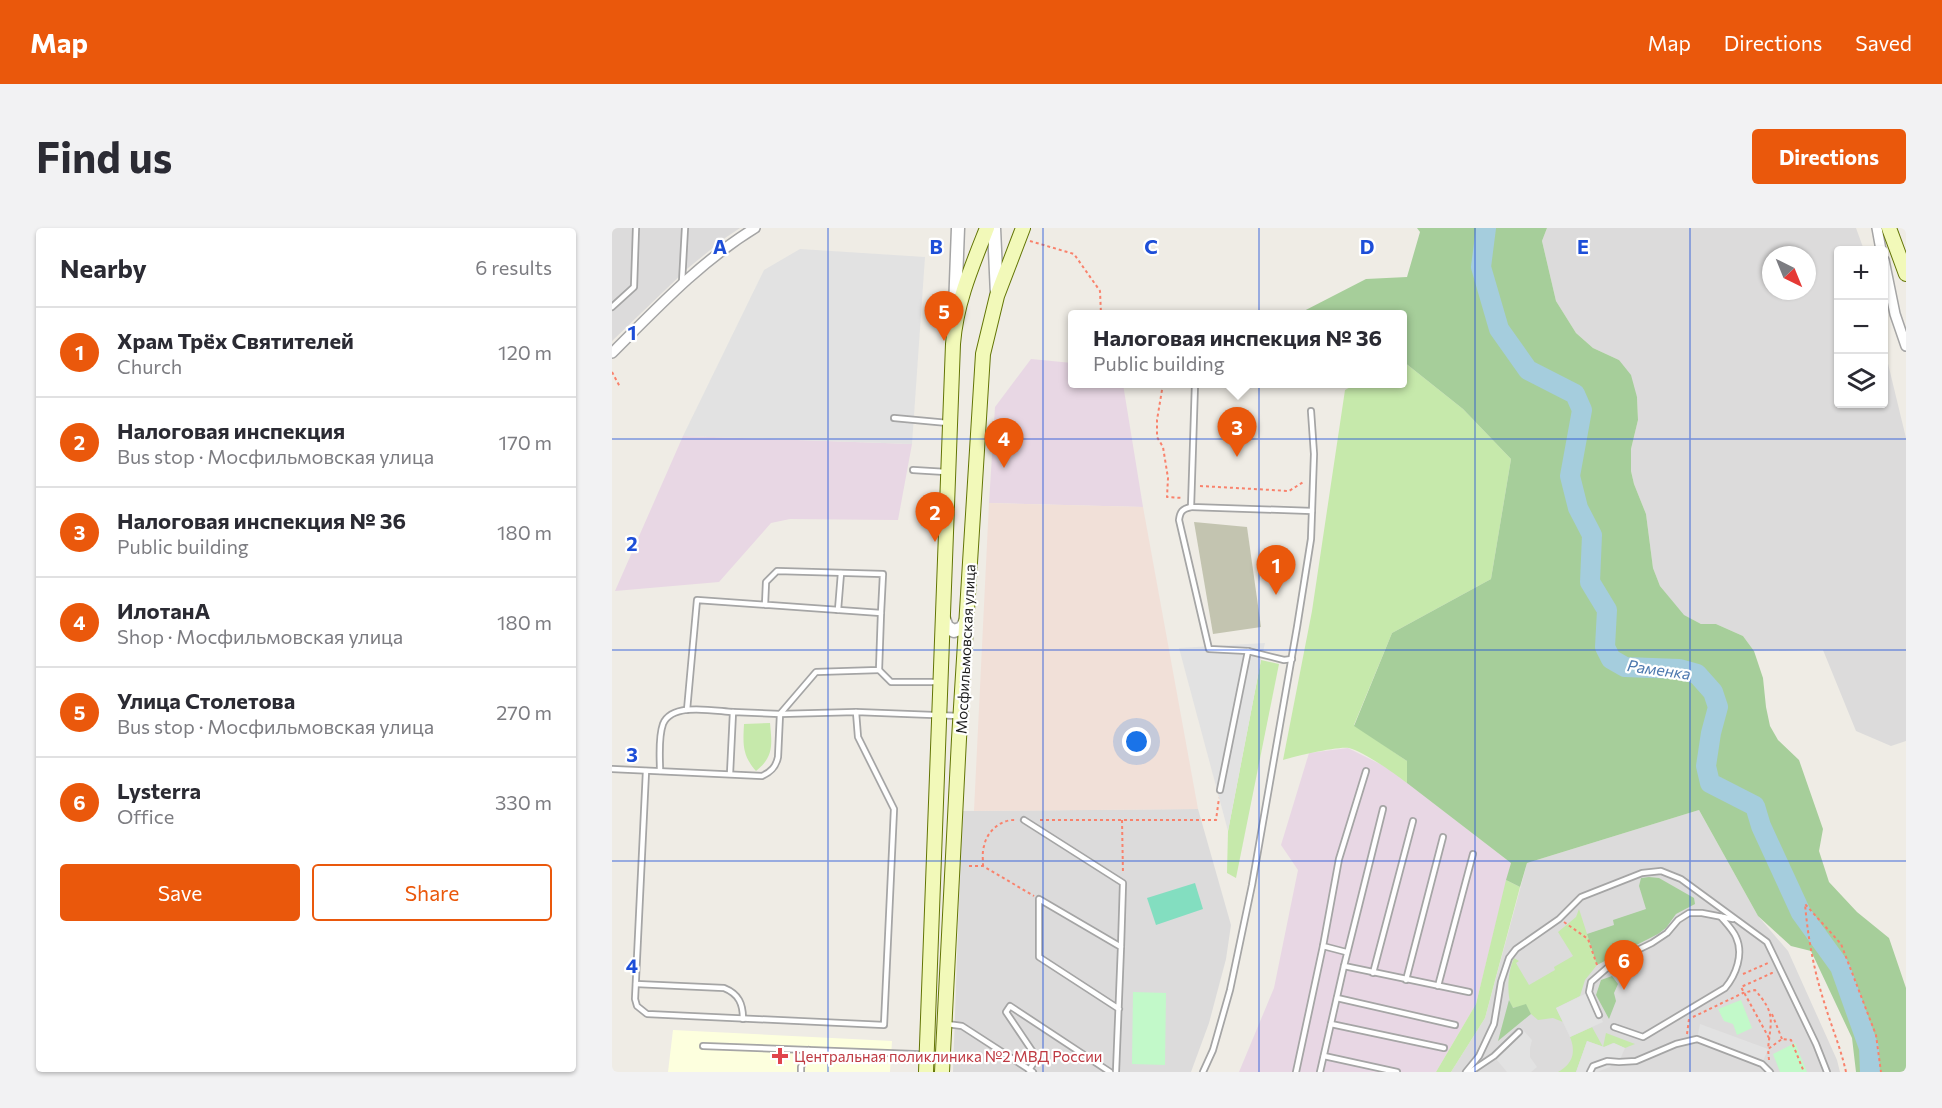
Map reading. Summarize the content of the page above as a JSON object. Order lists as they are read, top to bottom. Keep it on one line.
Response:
{"streets":{"main road":["Мосфильмовская улица"]},"water":["Раменка"],"places":{"health":["Центральная поликлиника №2 МВД России"]},"north":"bottom right","page":{"header":"Map","nav":["Map","Directions","Saved"],"buttons":["Directions",["Save","Share"]],"title":"Find us","heading":["Nearby","6 results"],"map_buttons":["+","−"],"pins":["5","3","4","2","1","6"],"list":[{"mark":"1","name":"Храм Трёх Святителей","note":"Church","value":"120 m"},{"mark":"2","name":"Налоговая инспекция","note":"Bus stop · Мосфильмовская улица","value":"170 m"},{"mark":"3","name":"Налоговая инспекция № 36","note":"Public building","value":"180 m"},{"mark":"4","name":"ИлотанА","note":"Shop · Мосфильмовская улица","value":"180 m"},{"mark":"5","name":"Улица Столетова","note":"Bus stop · Мосфильмовская улица","value":"270 m"},{"mark":"6","name":"Lysterra","note":"Office","value":"330 m"}],"popup":["Налоговая инспекция № 36","Public building"]},"grid":{"columns":["A","B","C","D","E"],"rows":["1","2","3","4"]}}
